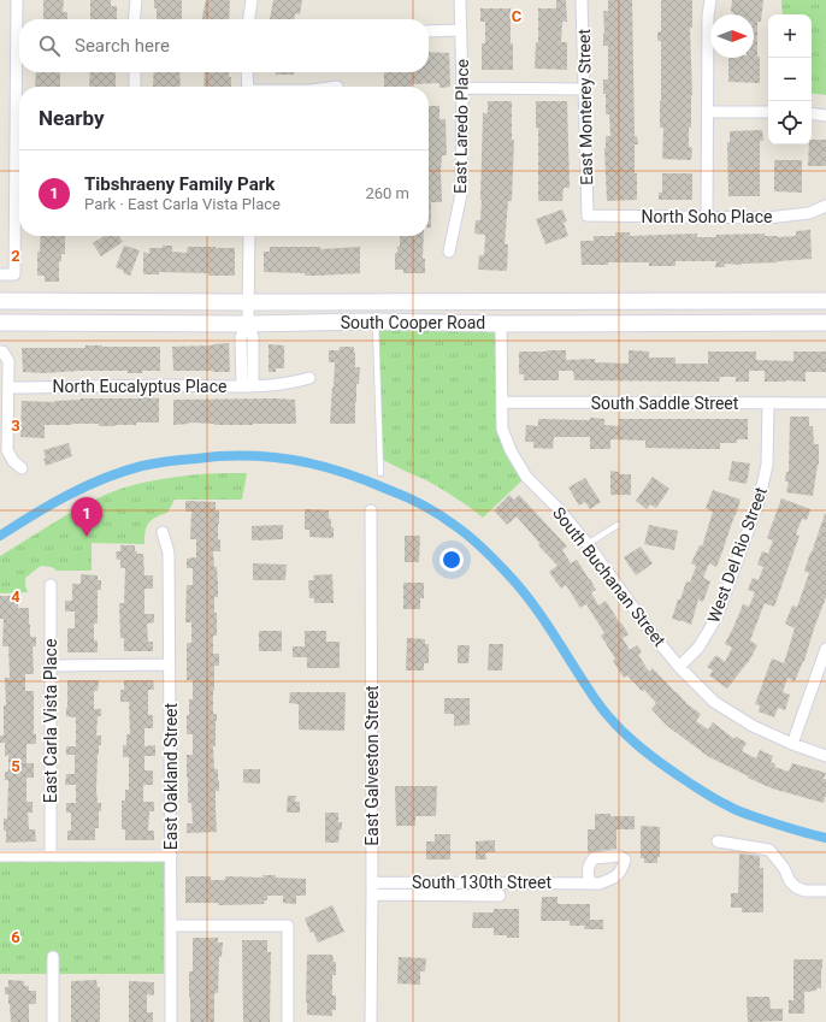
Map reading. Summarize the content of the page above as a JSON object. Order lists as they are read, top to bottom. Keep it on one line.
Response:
{"streets":{"main road":["South Cooper Road"],"street":["East Monterey Street","East Laredo Place","North Soho Place","North Eucalyptus Place","South Saddle Street","West Del Rio Street","South Buchanan Street","East Carla Vista Place","East Galveston Street","East Oakland Street","South 130th Street"]},"crossings":[["East Monterey Street","North Soho Place"],["South Cooper Road","South Buchanan Street"],["South Saddle Street","West Del Rio Street"],["South Saddle Street","South Buchanan Street"],["West Del Rio Street","South Buchanan Street"],["East Galveston Street","South 130th Street"]],"north":"right","page":{"map_buttons":["+","−"],"search":"Search here","heading":"Nearby","list":[{"mark":"1","name":"Tibshraeny Family Park","note":"Park · East Carla Vista Place","value":"260 m"}],"pins":"1"},"grid":{"columns":["C"],"rows":["2","3","4","5","6"]}}
